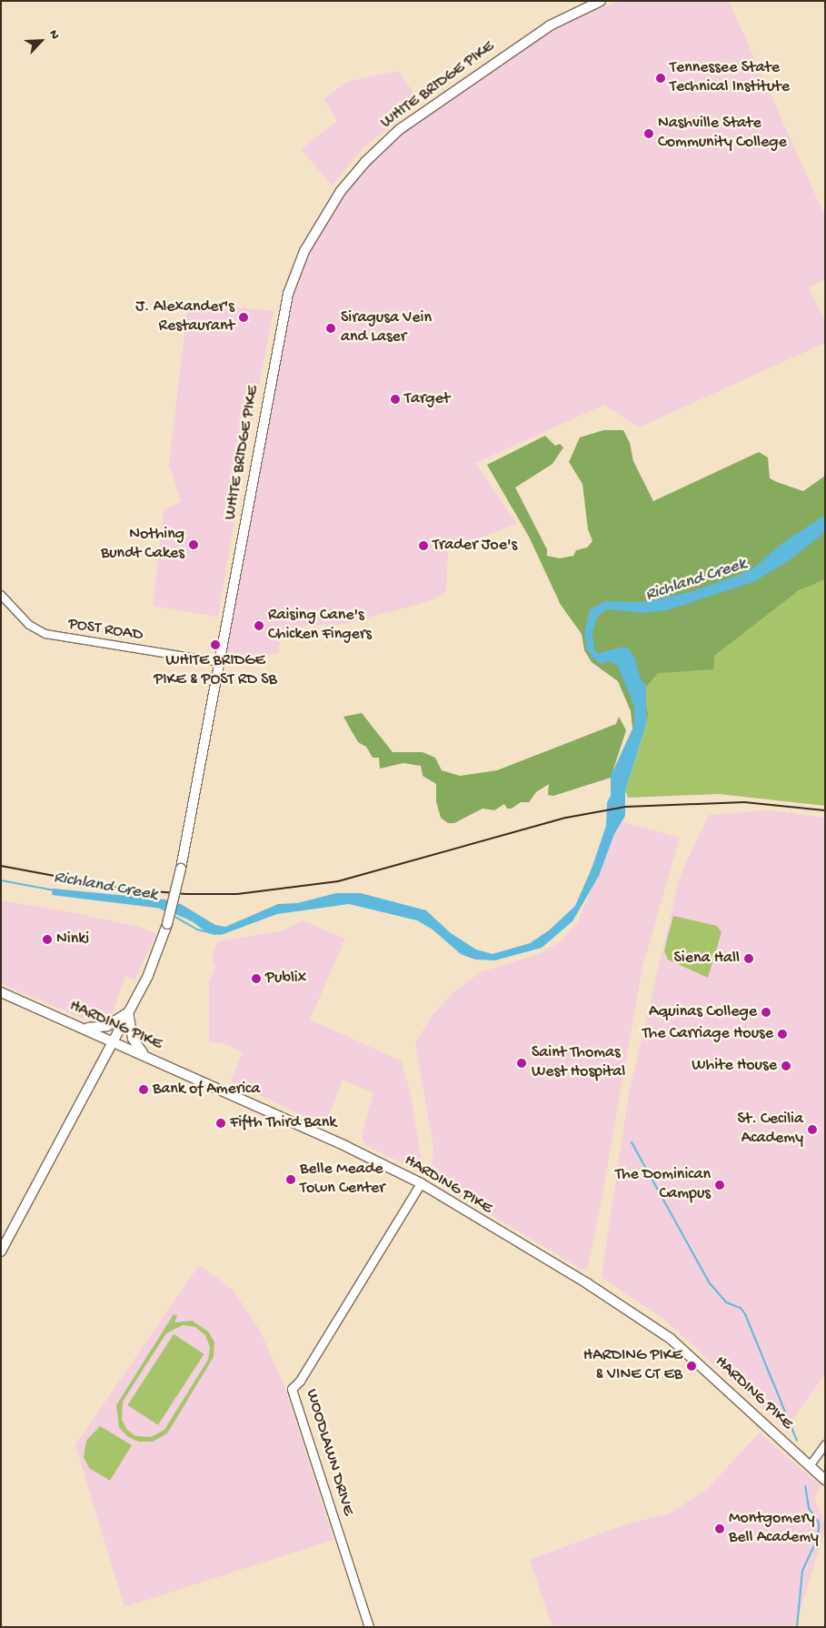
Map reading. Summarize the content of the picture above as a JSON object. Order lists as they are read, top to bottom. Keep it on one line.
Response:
{"streets":{"main road":["WHITE BRIDGE PIKE","HARDING PIKE","WOODLAWN DRIVE"],"street":["POST ROAD"]},"crossings":[["WHITE BRIDGE PIKE","POST ROAD"],["WHITE BRIDGE PIKE","HARDING PIKE"],["HARDING PIKE","WOODLAWN DRIVE"]],"water":["Richland Creek"],"places":["Tennessee State Technical Institute","Nashville State Community College","J. Alexander's Restaurant","Siragusa Vein and Laser","Target","Nothing Bundt Cakes","Trader Joe's","Raising Cane's Chicken Fingers","WHITE BRIDGE PIKE & POST RD SB","Ninki","Siena Hall","Publix","Aquinas College","The Carriage House","Saint Thomas West Hospital","White House","Bank of America","Fifth Third Bank","St. Cecilia Academy","Belle Meade Town Center","The Dominican Campus","HARDING PIKE & VINE CT EB","Montgomery Bell Academy"],"north":"top right"}
